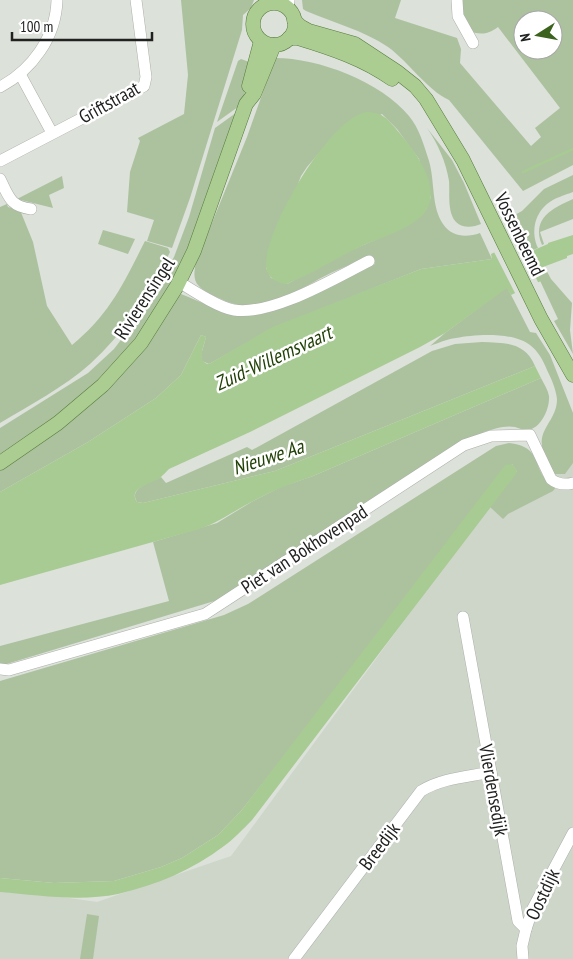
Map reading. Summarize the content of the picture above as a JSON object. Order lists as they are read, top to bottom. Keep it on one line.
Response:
{"streets":{"main road":["Vossenbeemd","Rivierensingel"],"street":["Griftstraat","Piet van Bokhovenpad","Vlierdensedijk","Breedijk","Oostdijk"]},"crossings":[["Vossenbeemd","Rivierensingel"],["Vlierdensedijk","Breedijk"],["Vlierdensedijk","Oostdijk"]],"water":["Zuid-Willemsvaart","Nieuwe Aa"],"scale_bar":"100 m","north":"left"}
